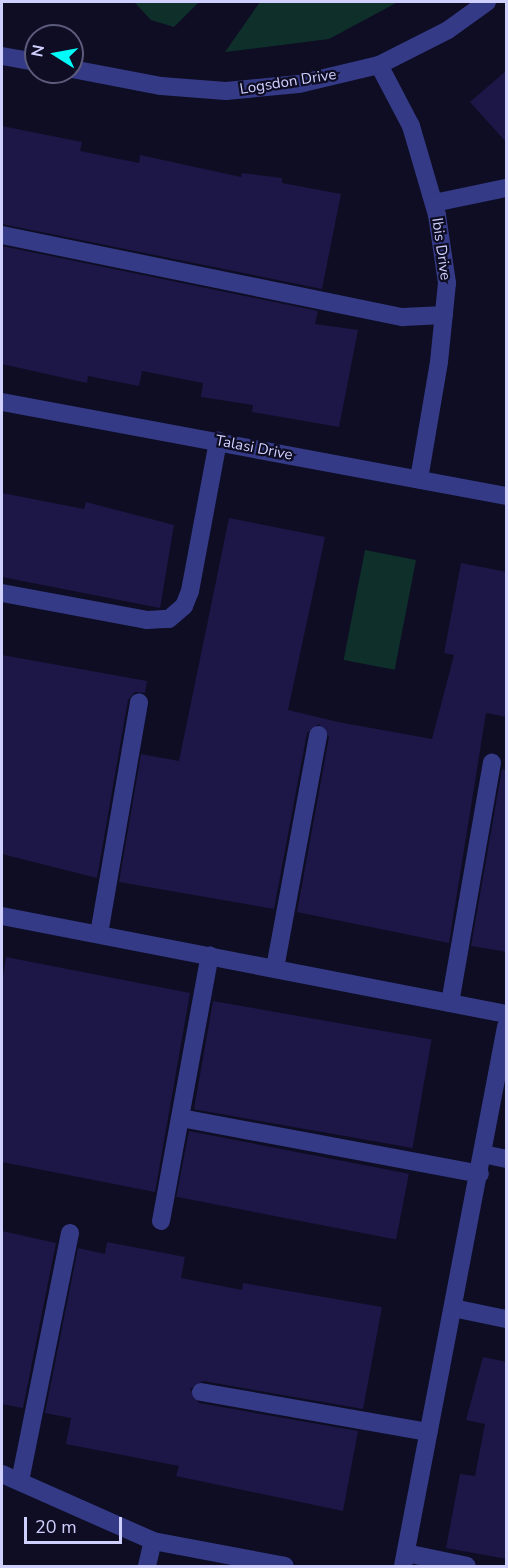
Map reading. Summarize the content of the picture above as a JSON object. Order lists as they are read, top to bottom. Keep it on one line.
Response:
{"streets":{"street":["Logsdon Drive","Ibis Drive","Talasi Drive"]},"crossings":[["Logsdon Drive","Ibis Drive"],["Ibis Drive","Talasi Drive"]],"scale_bar":"20 m","north":"left"}
